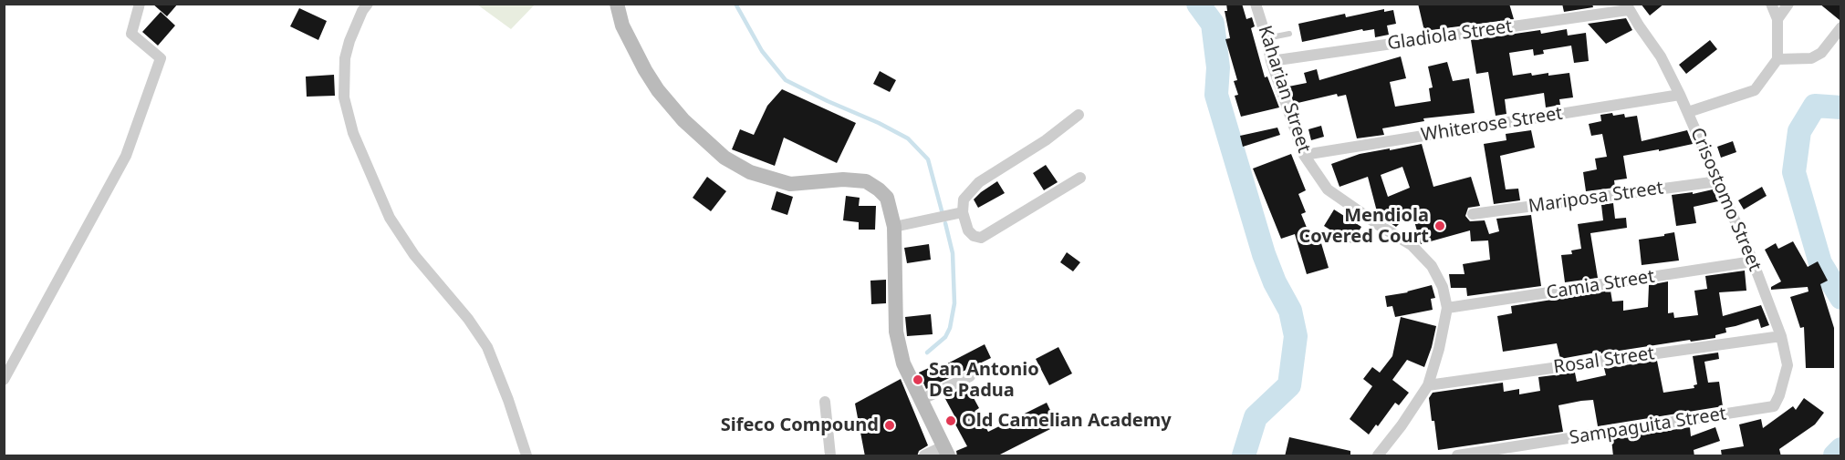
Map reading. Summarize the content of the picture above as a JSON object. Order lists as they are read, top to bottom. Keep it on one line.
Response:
{"streets":{"street":["Gladiola Street","Kaharian Street","Whiterose Street","Mariposa Street","Crisostomo Street","Camia Street","Rosal Street","Sampaguita Street"]},"crossings":[["Gladiola Street","Kaharian Street"],["Gladiola Street","Crisostomo Street"],["Kaharian Street","Whiterose Street"],["Kaharian Street","Camia Street"],["Kaharian Street","Rosal Street"],["Whiterose Street","Crisostomo Street"],["Mariposa Street","Crisostomo Street"],["Crisostomo Street","Camia Street"],["Crisostomo Street","Rosal Street"],["Crisostomo Street","Sampaguita Street"]],"places":["Mendiola Covered Court","San Antonio De Padua","Old Camelian Academy","Sifeco Compound"]}
